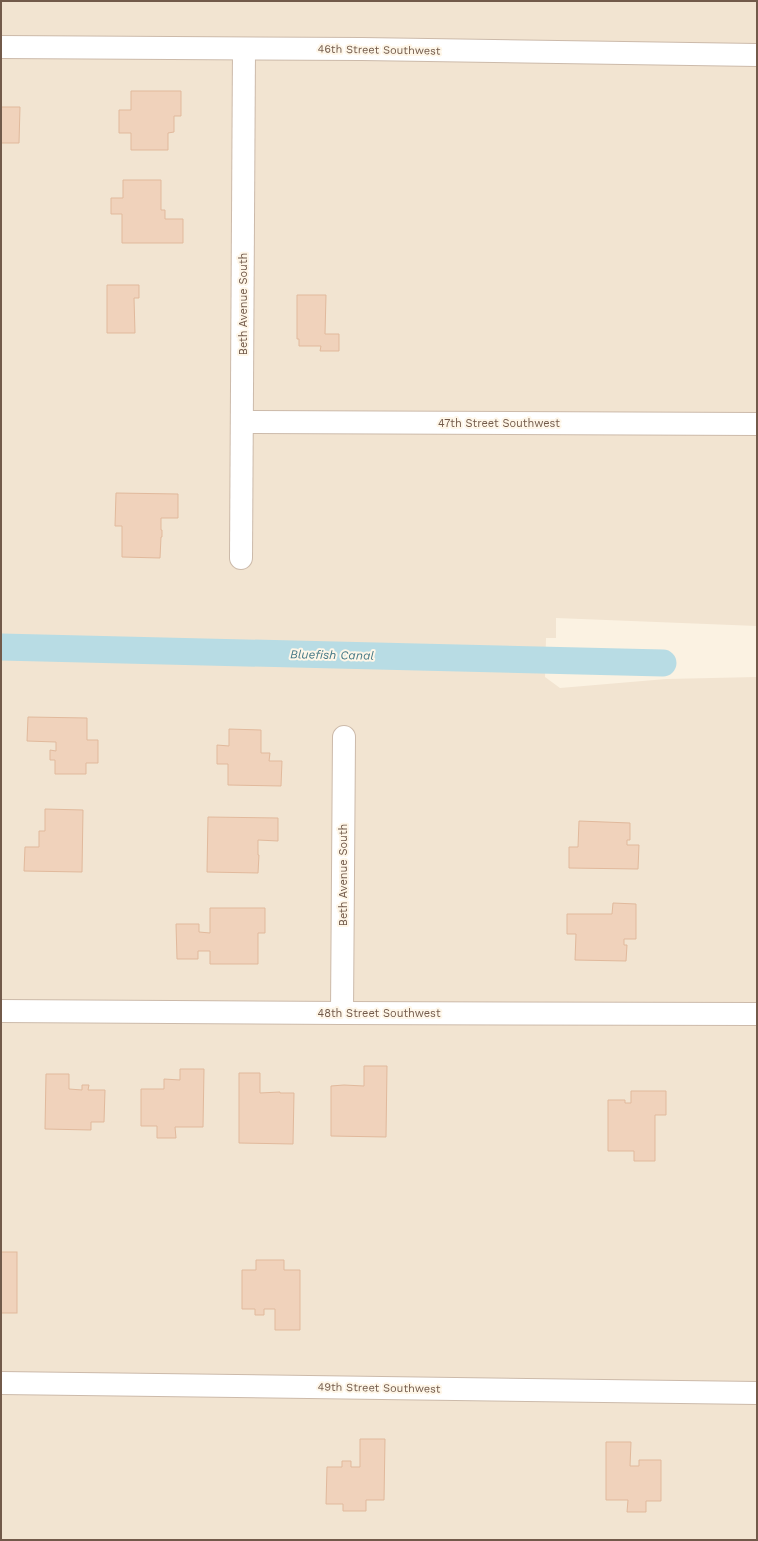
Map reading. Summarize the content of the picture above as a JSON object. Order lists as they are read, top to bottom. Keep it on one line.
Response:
{"streets":{"street":["46th Street Southwest","Beth Avenue South","47th Street Southwest","48th Street Southwest","49th Street Southwest"]},"crossings":[["46th Street Southwest","Beth Avenue South"],["Beth Avenue South","47th Street Southwest"],["Beth Avenue South","48th Street Southwest"]],"water":["Bluefish Canal"]}
